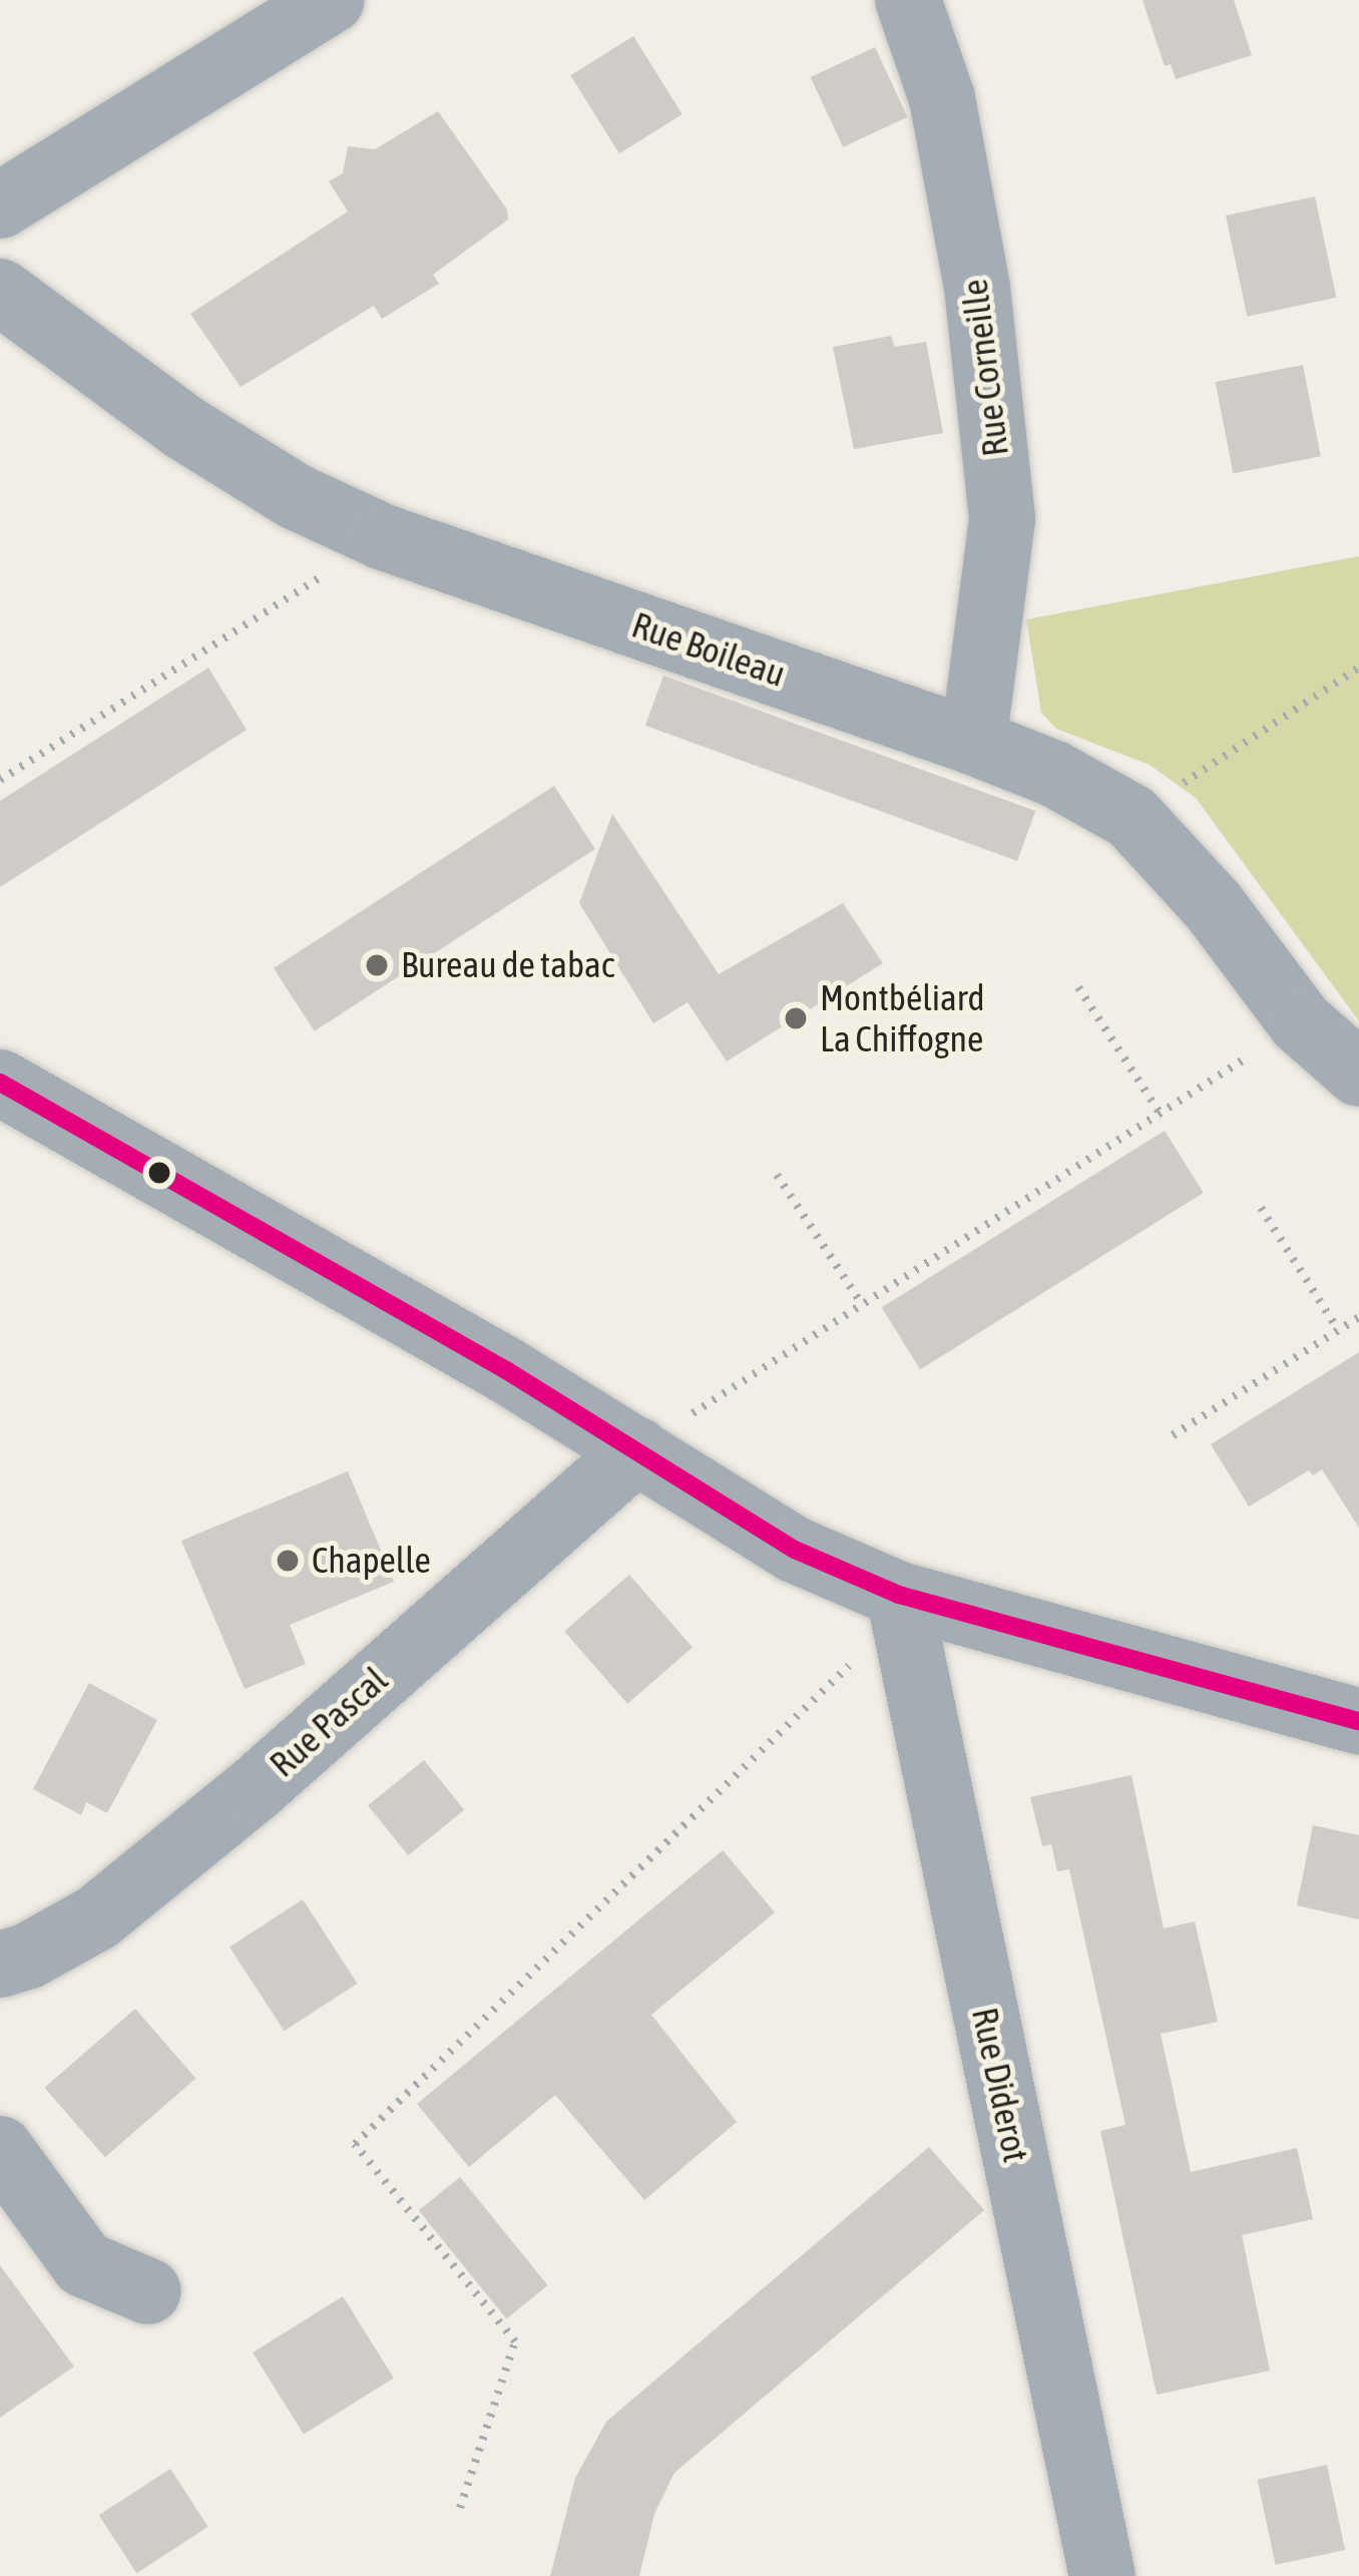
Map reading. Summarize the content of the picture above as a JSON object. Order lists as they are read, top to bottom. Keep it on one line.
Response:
{"streets":{"street":["Rue Corneille","Rue Boileau","Rue Pascal","Rue Diderot"]},"crossings":[["Rue Corneille","Rue Boileau"]],"places":["Bureau de tabac","Montbéliard La Chiffogne","Chapelle"]}
